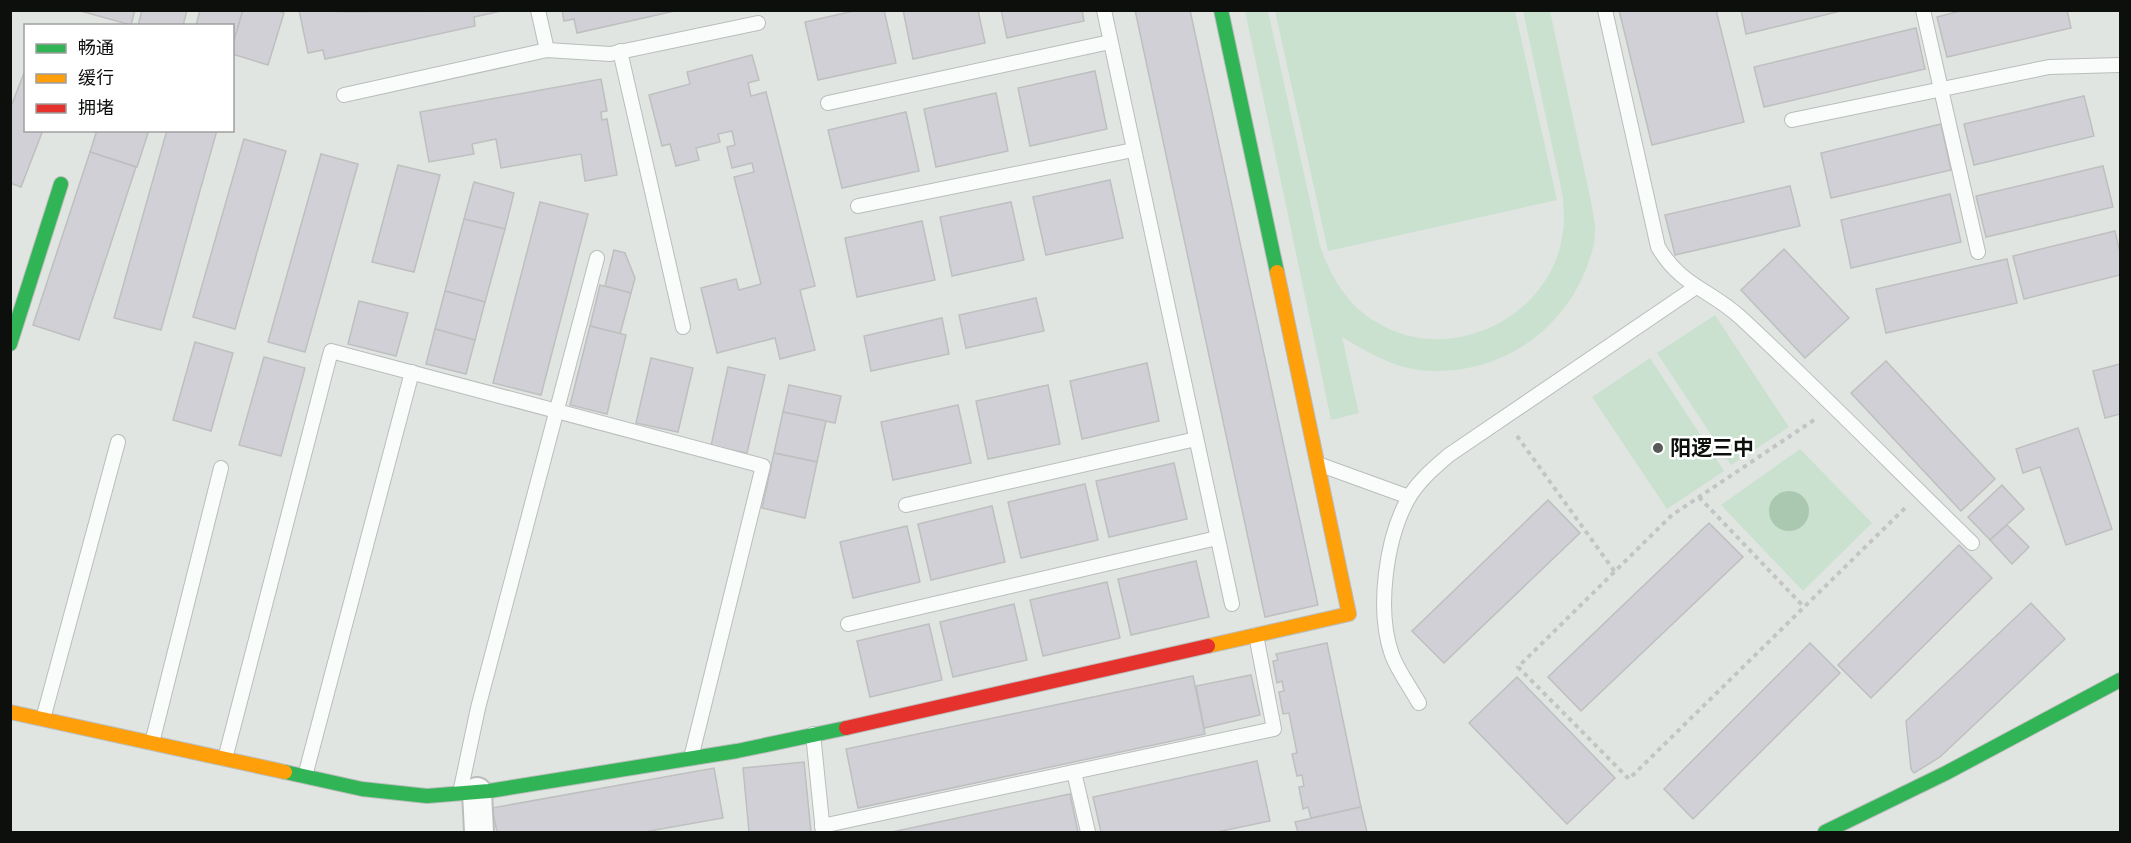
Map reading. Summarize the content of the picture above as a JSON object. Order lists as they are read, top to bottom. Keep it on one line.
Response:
{"places":["阳逻三中"],"legend":["畅通","缓行","拥堵"]}
